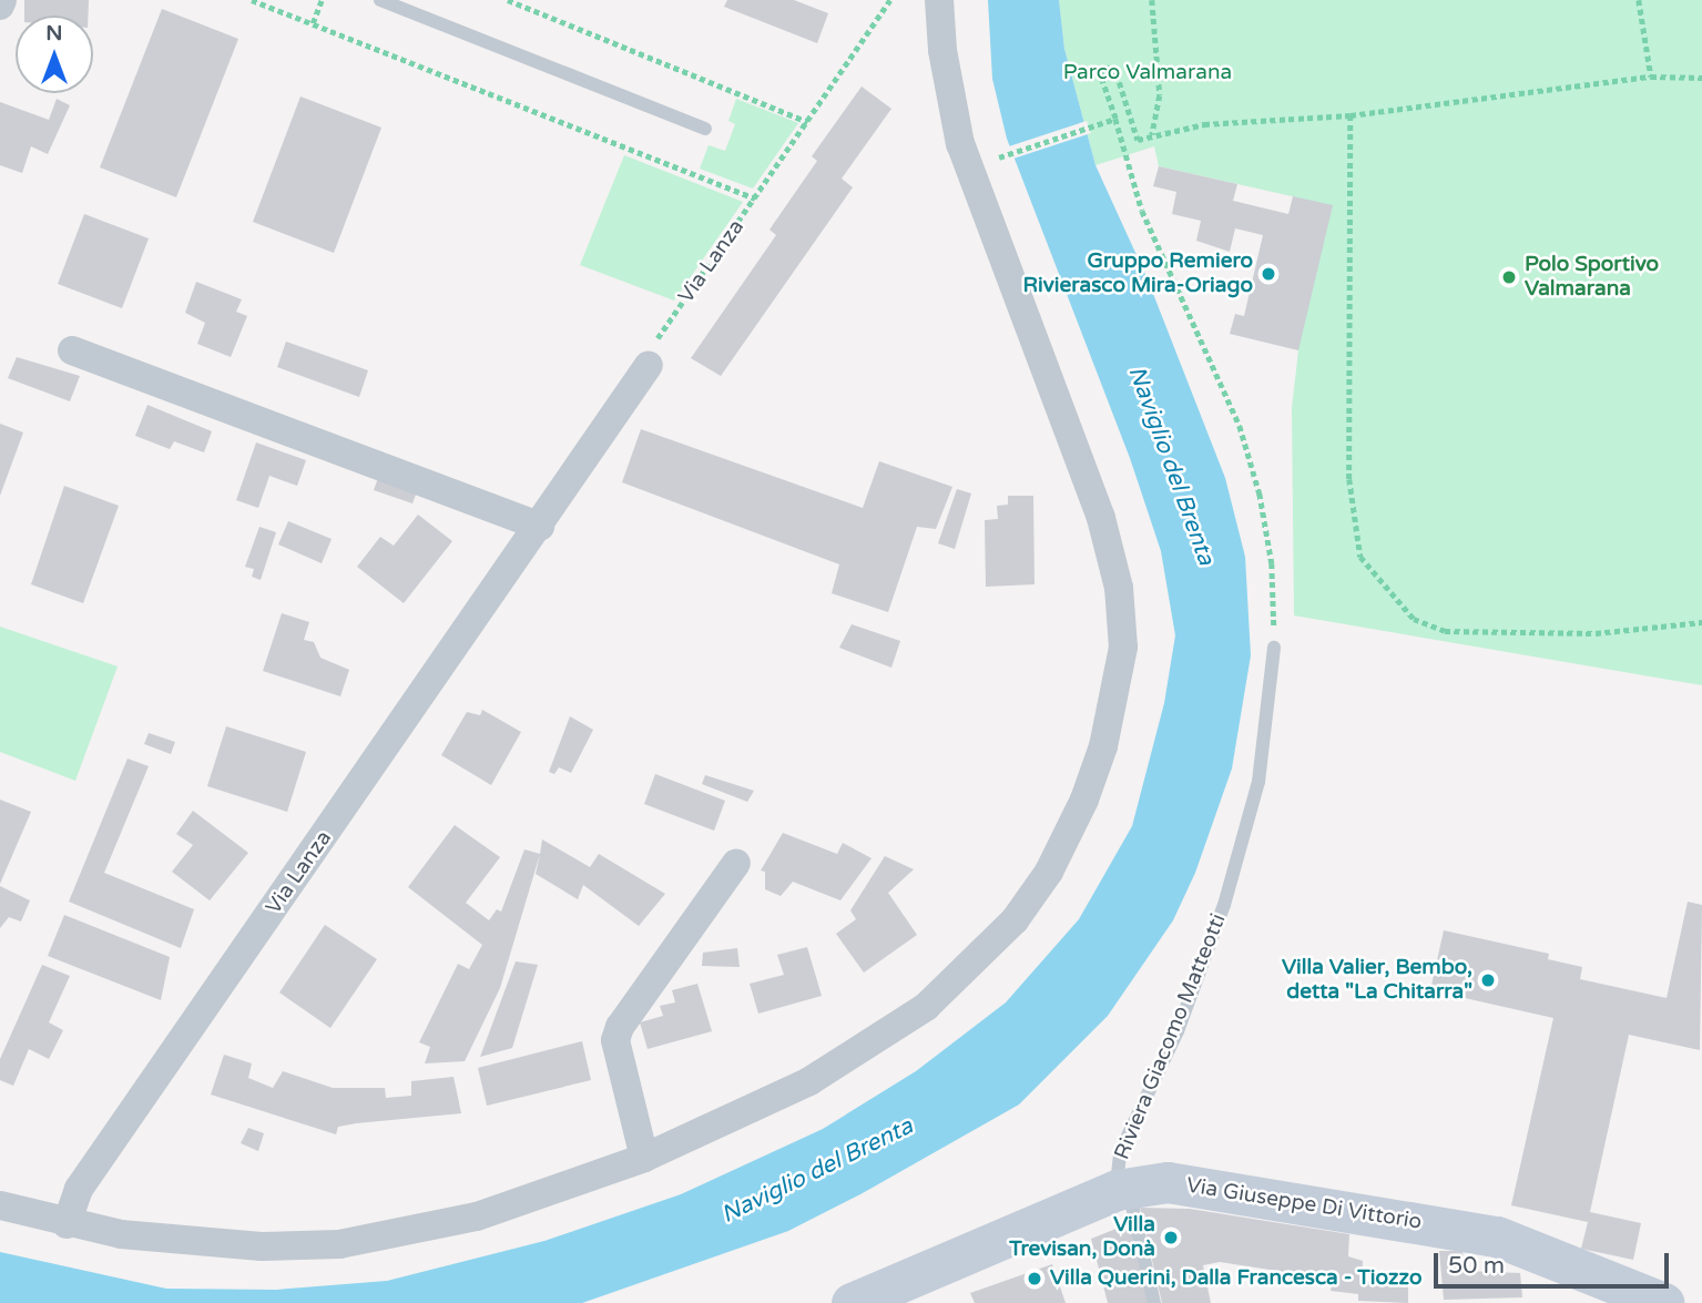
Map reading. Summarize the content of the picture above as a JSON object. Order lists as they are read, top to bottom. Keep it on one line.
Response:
{"streets":{"street":["Via Lanza","Riviera Giacomo Matteotti","Via Giuseppe Di Vittorio"]},"crossings":[["Riviera Giacomo Matteotti","Via Giuseppe Di Vittorio"]],"water":["Naviglio del Brenta"],"parks":["Parco Valmarana"],"places":["Gruppo Remiero Rivierasco Mira-Oriago","Polo Sportivo Valmarana","Villa Valier, Bembo, detta \"La Chitarra\"","Villa Trevisan, Donà","Villa Querini, Dalla Francesca - Tiozzo"],"scale_bar":"50 m","north":"top"}
